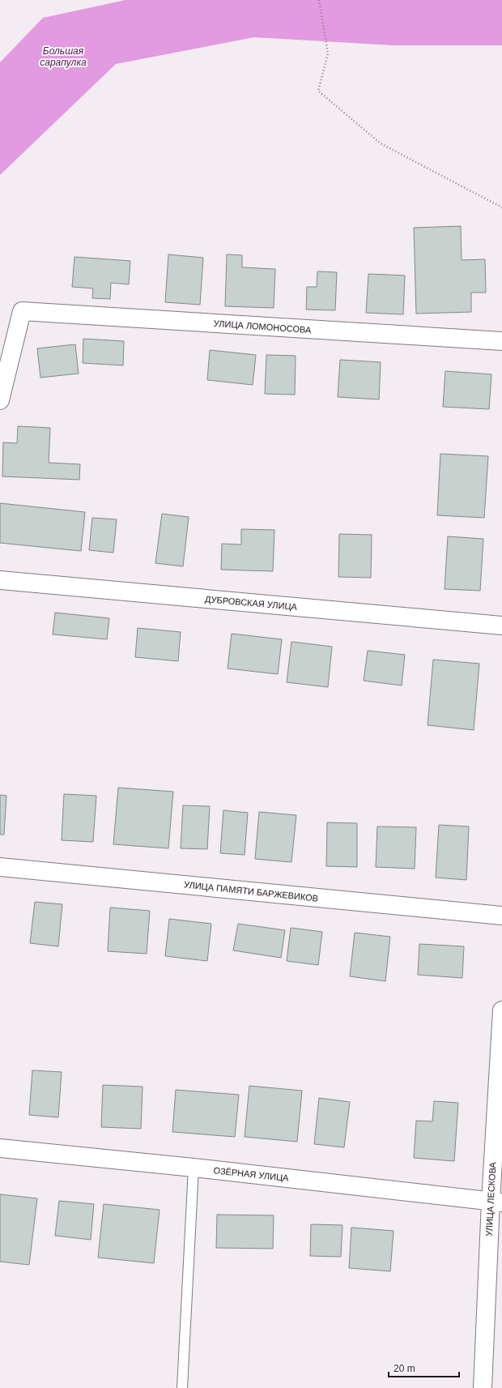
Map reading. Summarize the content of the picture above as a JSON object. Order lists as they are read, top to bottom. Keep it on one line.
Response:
{"streets":{"street":["УЛИЦА ЛОМОНОСОВА","ДУБРОВСКАЯ УЛИЦА","УЛИЦА ПАМЯТИ БАРЖЕВИКОВ","ОЗЁРНАЯ УЛИЦА","УЛИЦА ЛЕСКОВА"]},"crossings":[["ОЗЁРНАЯ УЛИЦА","УЛИЦА ЛЕСКОВА"]],"water":["Большая сарапулка"],"scale_bar":"20 m"}
